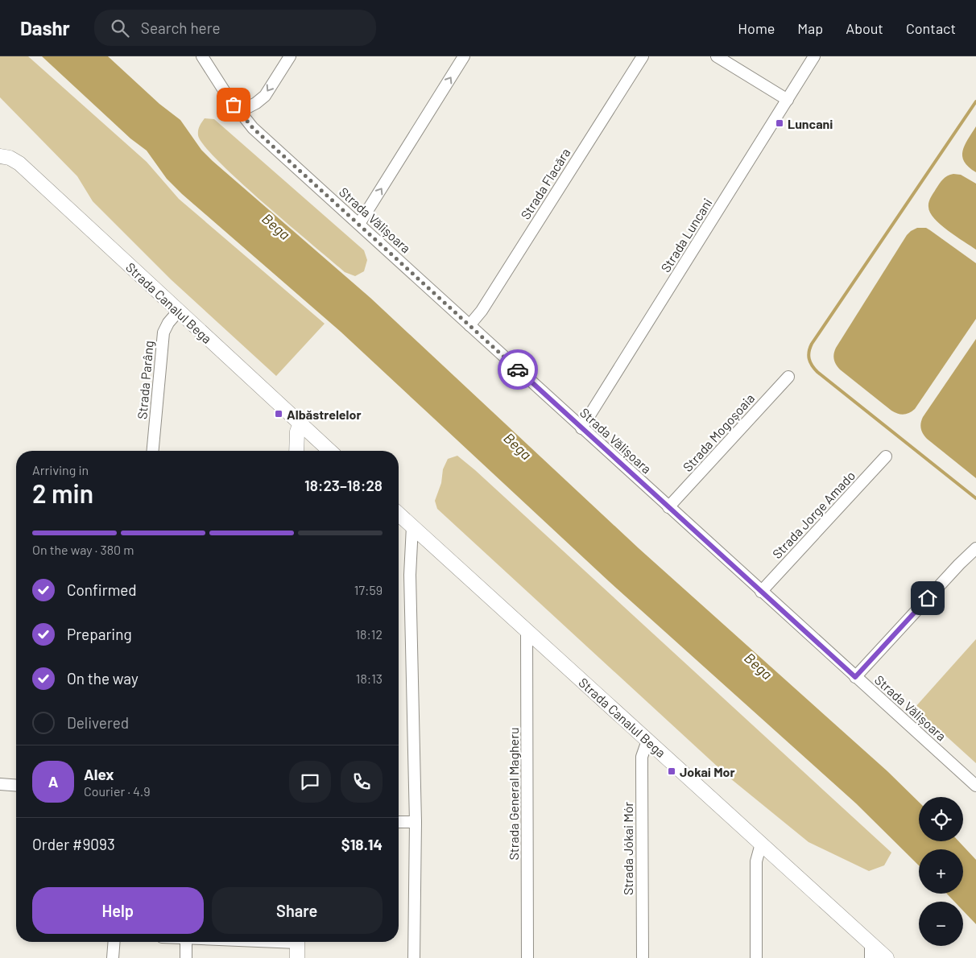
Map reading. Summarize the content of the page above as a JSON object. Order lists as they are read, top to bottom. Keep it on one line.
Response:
{"streets":{"street":["Strada Flacăra","Strada Vălișoara","Strada Luncani","Strada Canalul Bega","Strada Parâng","Strada Mogoșoaia","Strada Jorge Amado","Strada General Magheru","Strada Jókai Mór"]},"crossings":[["Strada Flacăra","Strada Vălișoara"],["Strada Vălișoara","Strada Luncani"],["Strada Vălișoara","Strada Mogoșoaia"],["Strada Vălișoara","Strada Jorge Amado"],["Strada Canalul Bega","Strada Parâng"],["Strada Canalul Bega","Strada General Magheru"],["Strada Canalul Bega","Strada Jókai Mór"]],"water":["Bega"],"places":{"transit":["Luncani","Albăstrelelor","Jokai Mor"]},"page":{"header":"Dashr","search":"Search here","nav":["Home","Map","About","Contact"],"heading":["2 min","Arriving in","18:23–18:28"],"panel":["Alex","Courier · 4.9","Order #9093","$18.14"],"bar":"On the way · 380 m","list":[["Confirmed","17:59"],["Preparing","18:12"],["On the way","18:13"],"Delivered"],"round":"A","map_buttons":["+","−"],"buttons":["Help","Share"]}}
